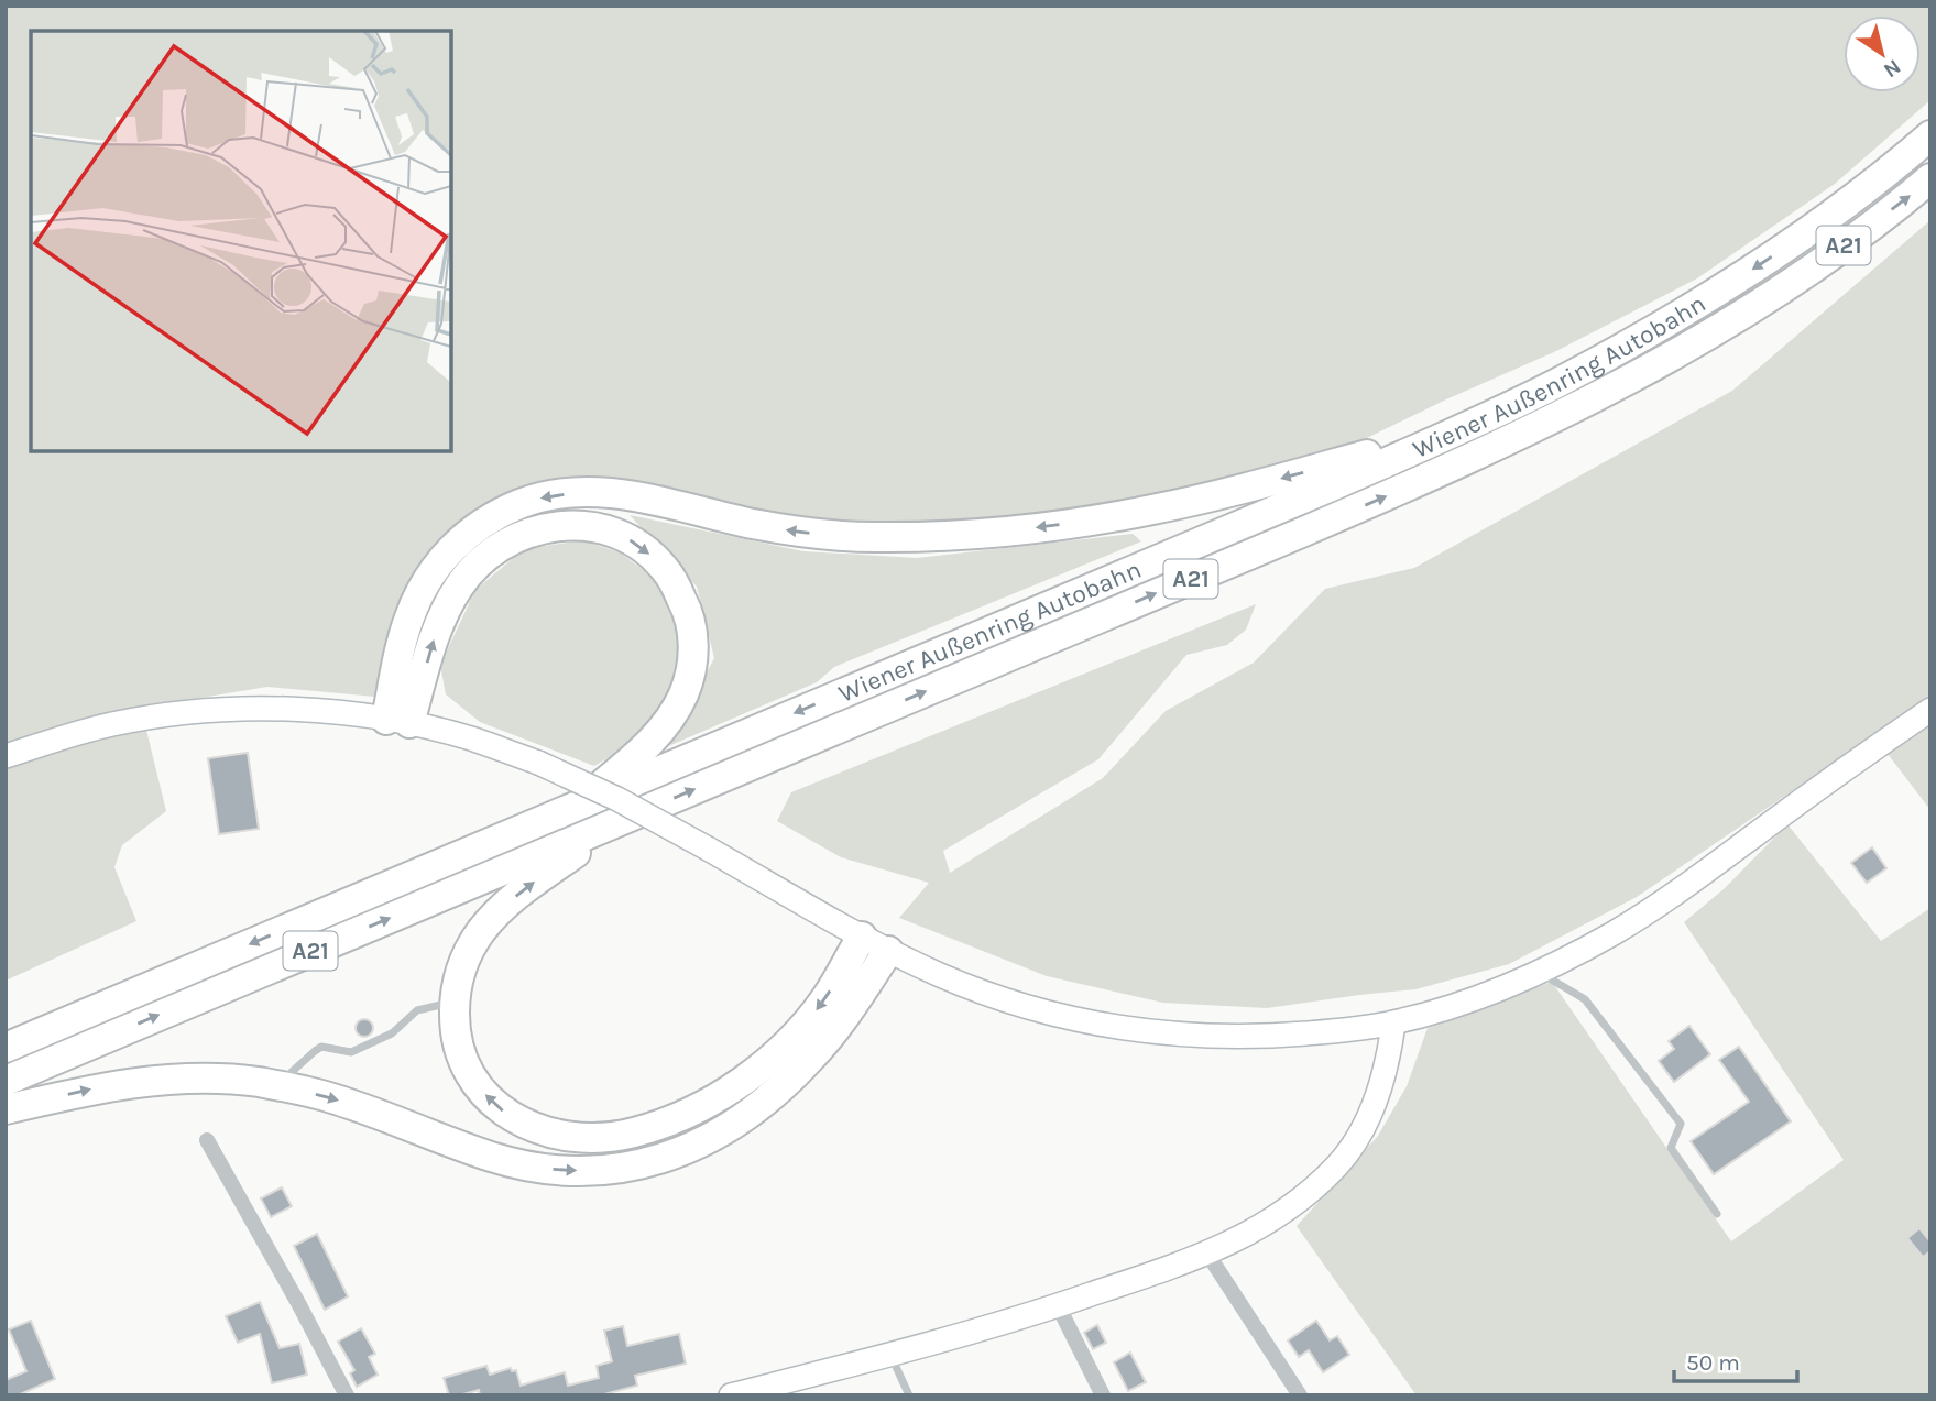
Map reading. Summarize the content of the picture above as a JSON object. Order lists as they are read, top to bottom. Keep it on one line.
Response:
{"streets":{"highway":["A21","Wiener Außenring Autobahn"]},"scale_bar":"50 m","north":"bottom right"}
